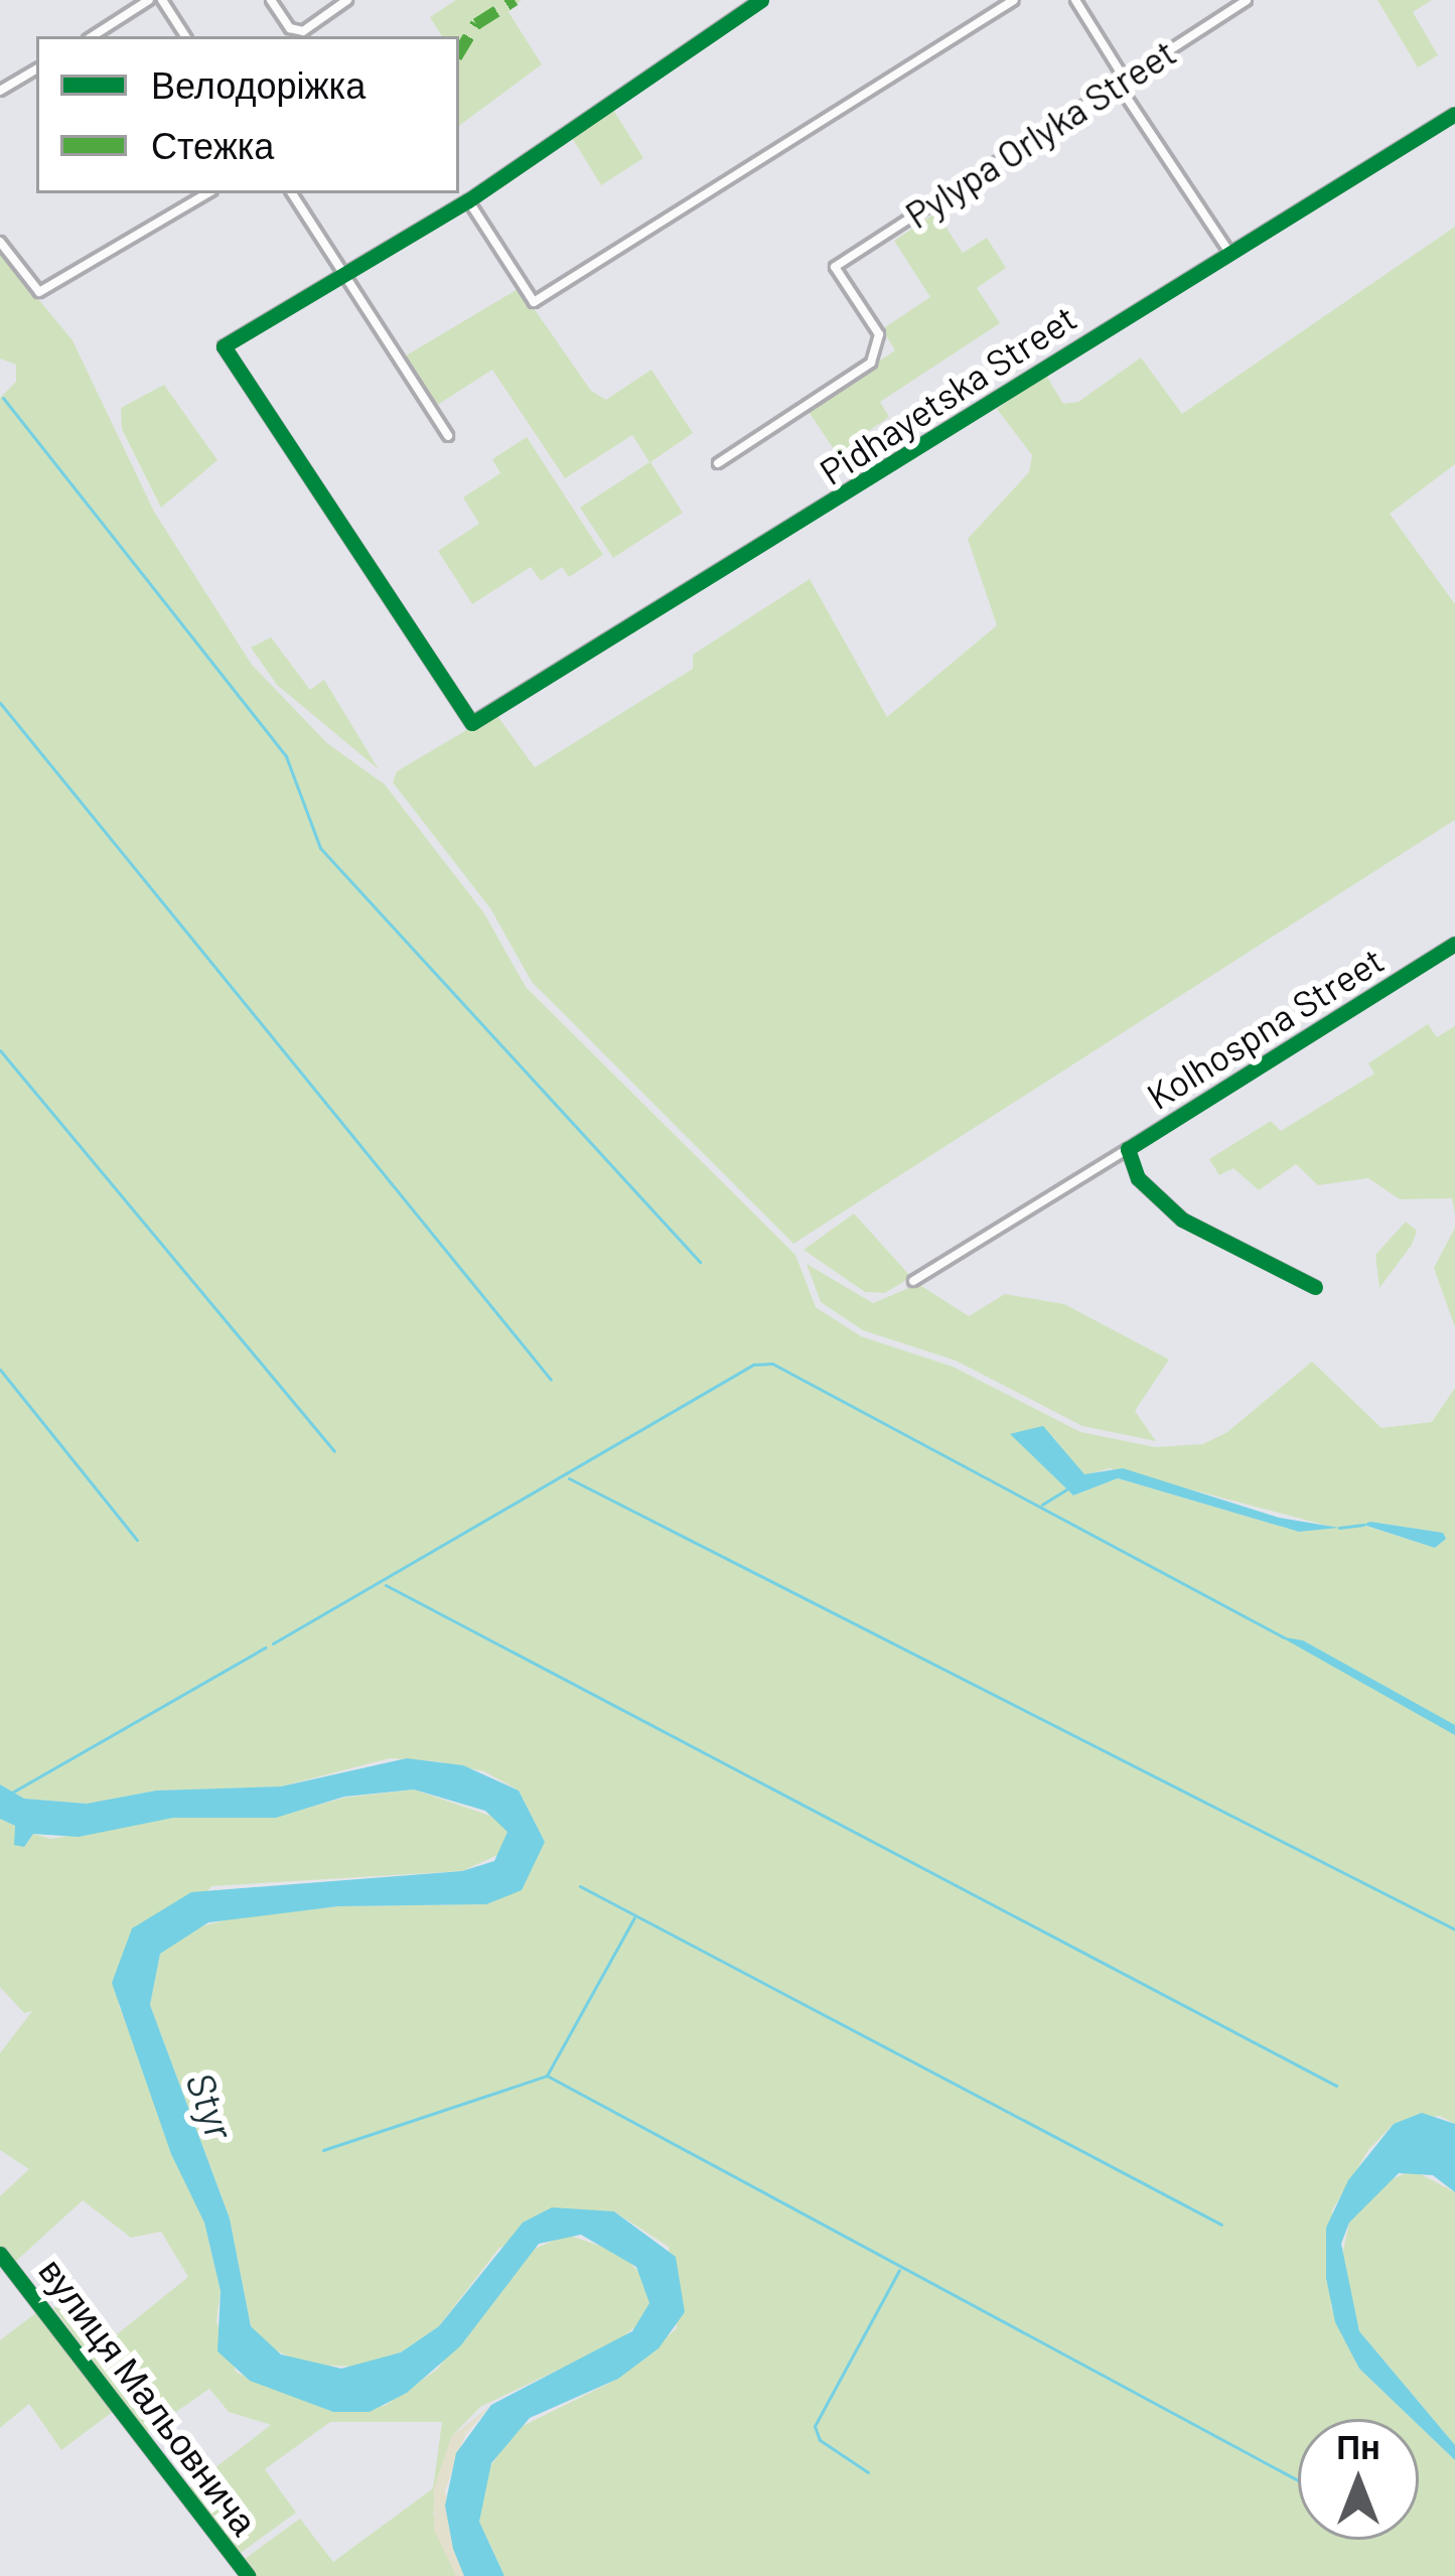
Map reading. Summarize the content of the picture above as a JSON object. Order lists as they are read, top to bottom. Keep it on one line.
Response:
{"streets":{"street":["Pylypa Orlyka Street","Pidhayetska Street","Kolhospna Street","вулиця Мальовнича"]},"water":["Styr"],"legend":["Велодоріжка","Стежка"],"north":"top"}
